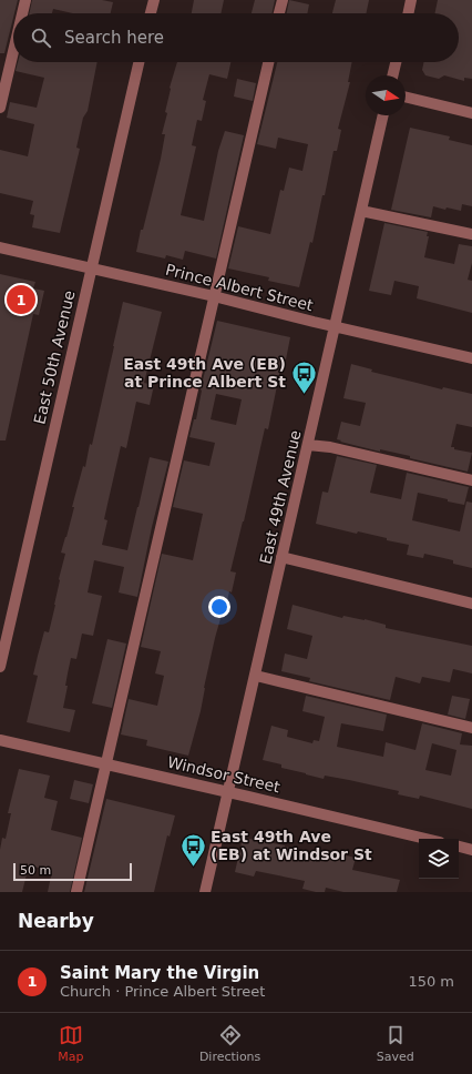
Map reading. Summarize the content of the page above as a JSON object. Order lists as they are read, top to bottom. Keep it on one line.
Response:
{"streets":{"street":["Prince Albert Street","East 50th Avenue","East 49th Avenue","Windsor Street"]},"crossings":[["Prince Albert Street","East 50th Avenue"],["Prince Albert Street","East 49th Avenue"],["East 49th Avenue","Windsor Street"]],"places":{"bus stop":["East 49th Ave (EB) at Prince Albert St","East 49th Ave (EB) at Windsor St"]},"scale_bar":"50 m","north":"right","page":{"search":"Search here","pins":"1","scale":"50 m","heading":"Nearby","list":[{"mark":"1","name":"Saint Mary the Virgin","note":"Church · Prince Albert Street","value":"150 m"}],"nav":["Map","Directions","Saved"]}}
